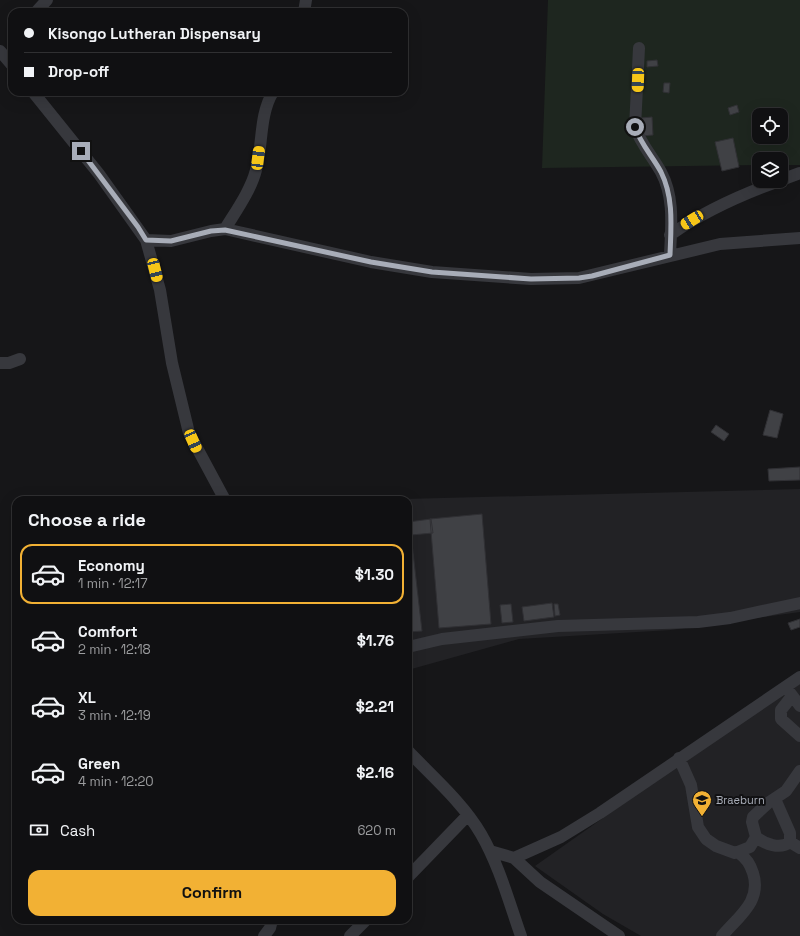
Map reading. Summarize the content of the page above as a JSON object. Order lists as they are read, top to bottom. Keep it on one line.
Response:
{"places":{"school or university":["Braeburn"]},"page":{"banner":["Kisongo Lutheran Dispensary","Drop-off"],"heading":"Choose a ride","list":[{"name":"Economy","note":"1 min · 12:17","value":"$1.30"},{"name":"Comfort","note":"2 min · 12:18","value":"$1.76"},{"name":"XL","note":"3 min · 12:19","value":"$2.21"},{"name":"Green","note":"4 min · 12:20","value":"$2.16"}],"pay":["Cash","620 m"],"buttons":"Confirm"}}
